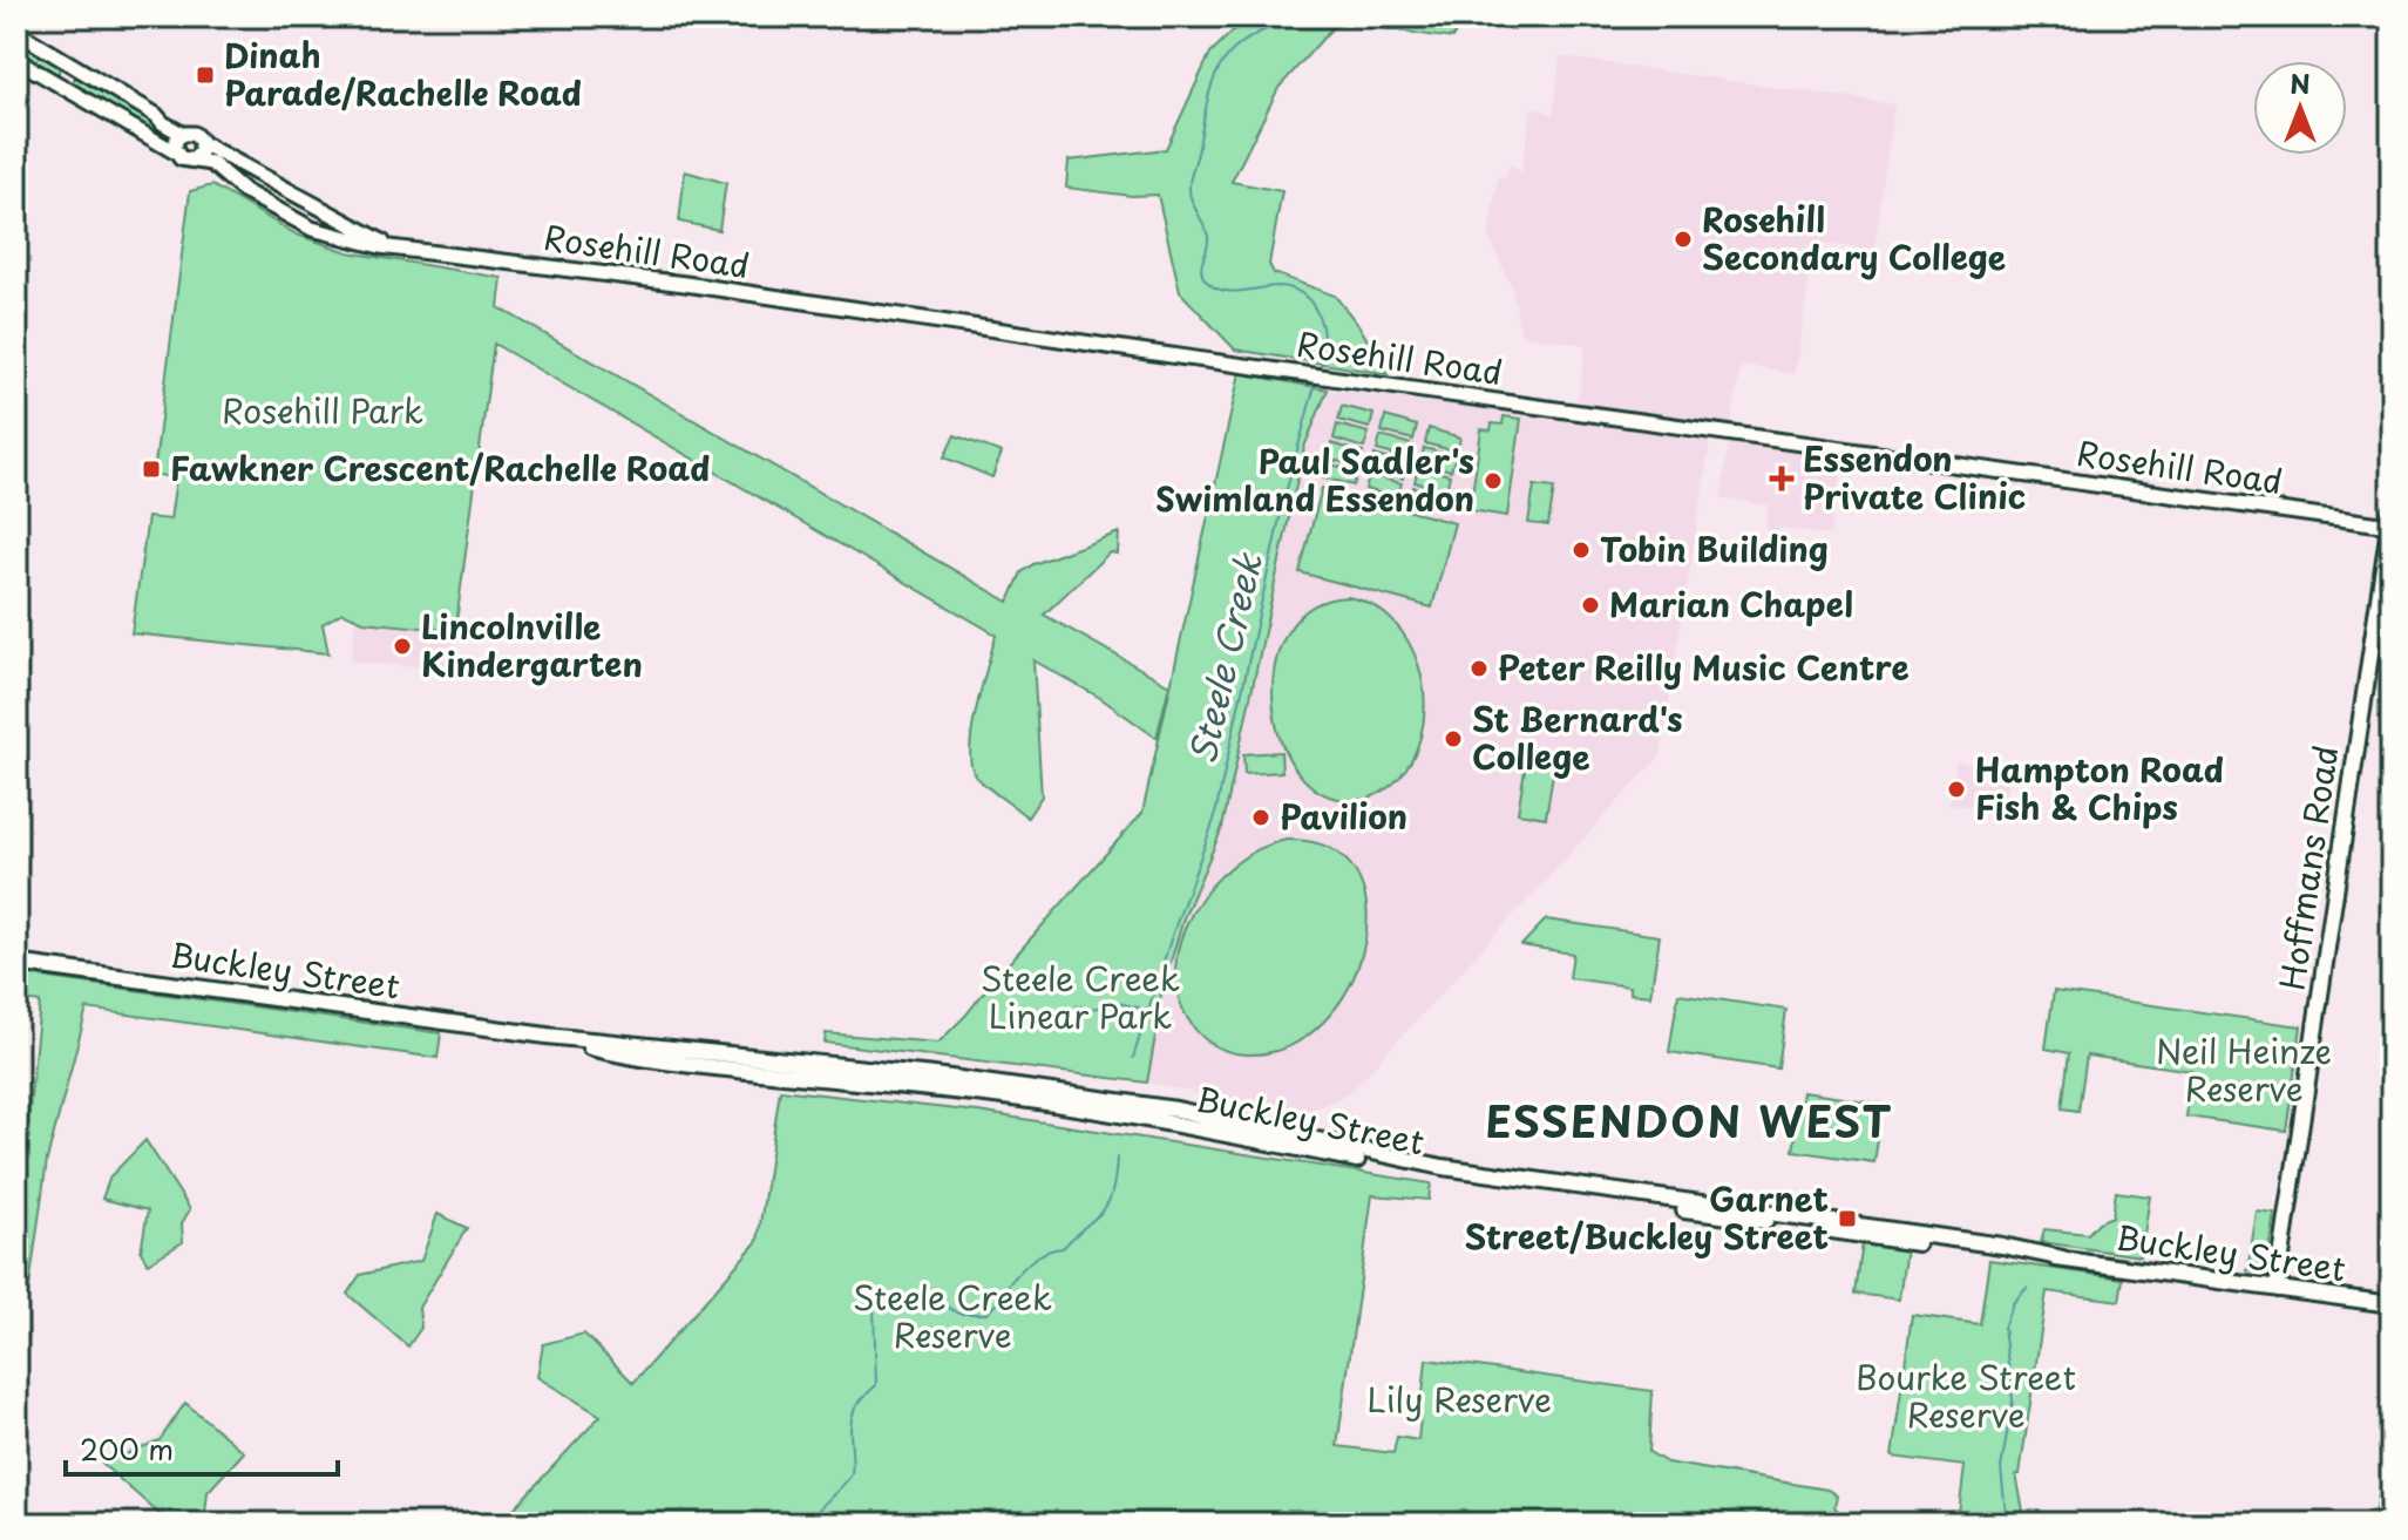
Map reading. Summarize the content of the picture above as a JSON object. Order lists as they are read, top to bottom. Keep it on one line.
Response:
{"streets":{"main road":["Hoffmans Road","Buckley Street"],"street":["Rosehill Road"]},"crossings":[["Rosehill Road","Hoffmans Road"],["Hoffmans Road","Buckley Street"]],"districts":["ESSENDON WEST"],"water":["Steele Creek"],"parks":["Rosehill Park","Steele Creek Linear Park","Neil Heinze Reserve","Steele Creek Reserve","Bourke Street Reserve","Lily Reserve"],"places":{"transit":["Dinah Parade/Rachelle Road","Fawkner Crescent/Rachelle Road","Garnet Street/Buckley Street"],"other":["Rosehill Secondary College","Paul Sadler's Swimland Essendon","Tobin Building","Marian Chapel","Lincolnville Kindergarten","Peter Reilly Music Centre","St Bernard's College","Hampton Road Fish & Chips","Pavilion"],"health":["Essendon Private Clinic"]},"scale_bar":"200 m","north":"top"}
